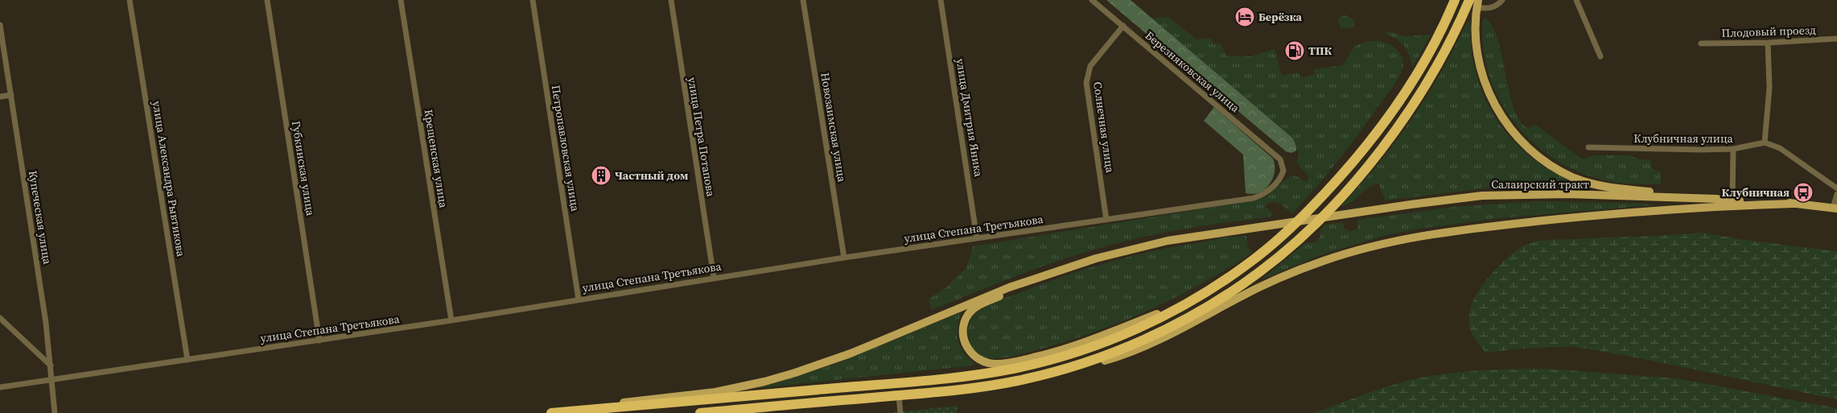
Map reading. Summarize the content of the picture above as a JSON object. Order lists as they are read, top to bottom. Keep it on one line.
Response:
{"streets":{"main road":["Салаирский тракт"],"street":["Плодовый проезд","Березняковская улица","улица Дмитрия Яника","Новозаимская улица","Солнечная улица","улица Петра Потапова","Клубничная улица","Петропавловская улица","Крещенская улица","Губкинская улица","улица Александра Рывтикова","Купеческая улица","улица Степана Третьякова"]},"crossings":[["Березняковская улица","Солнечная улица"],["Березняковская улица","улица Степана Третьякова"],["улица Дмитрия Яника","улица Степана Третьякова"],["Новозаимская улица","улица Степана Третьякова"],["Солнечная улица","улица Степана Третьякова"],["улица Петра Потапова","улица Степана Третьякова"],["Петропавловская улица","улица Степана Третьякова"],["Крещенская улица","улица Степана Третьякова"],["Губкинская улица","улица Степана Третьякова"],["улица Александра Рывтикова","улица Степана Третьякова"],["Купеческая улица","улица Степана Третьякова"]],"places":{"hotel":["Берёзка"],"fuel station":["ТПК"],"building":["Частный дом"],"bus stop":["Клубничная"]}}
